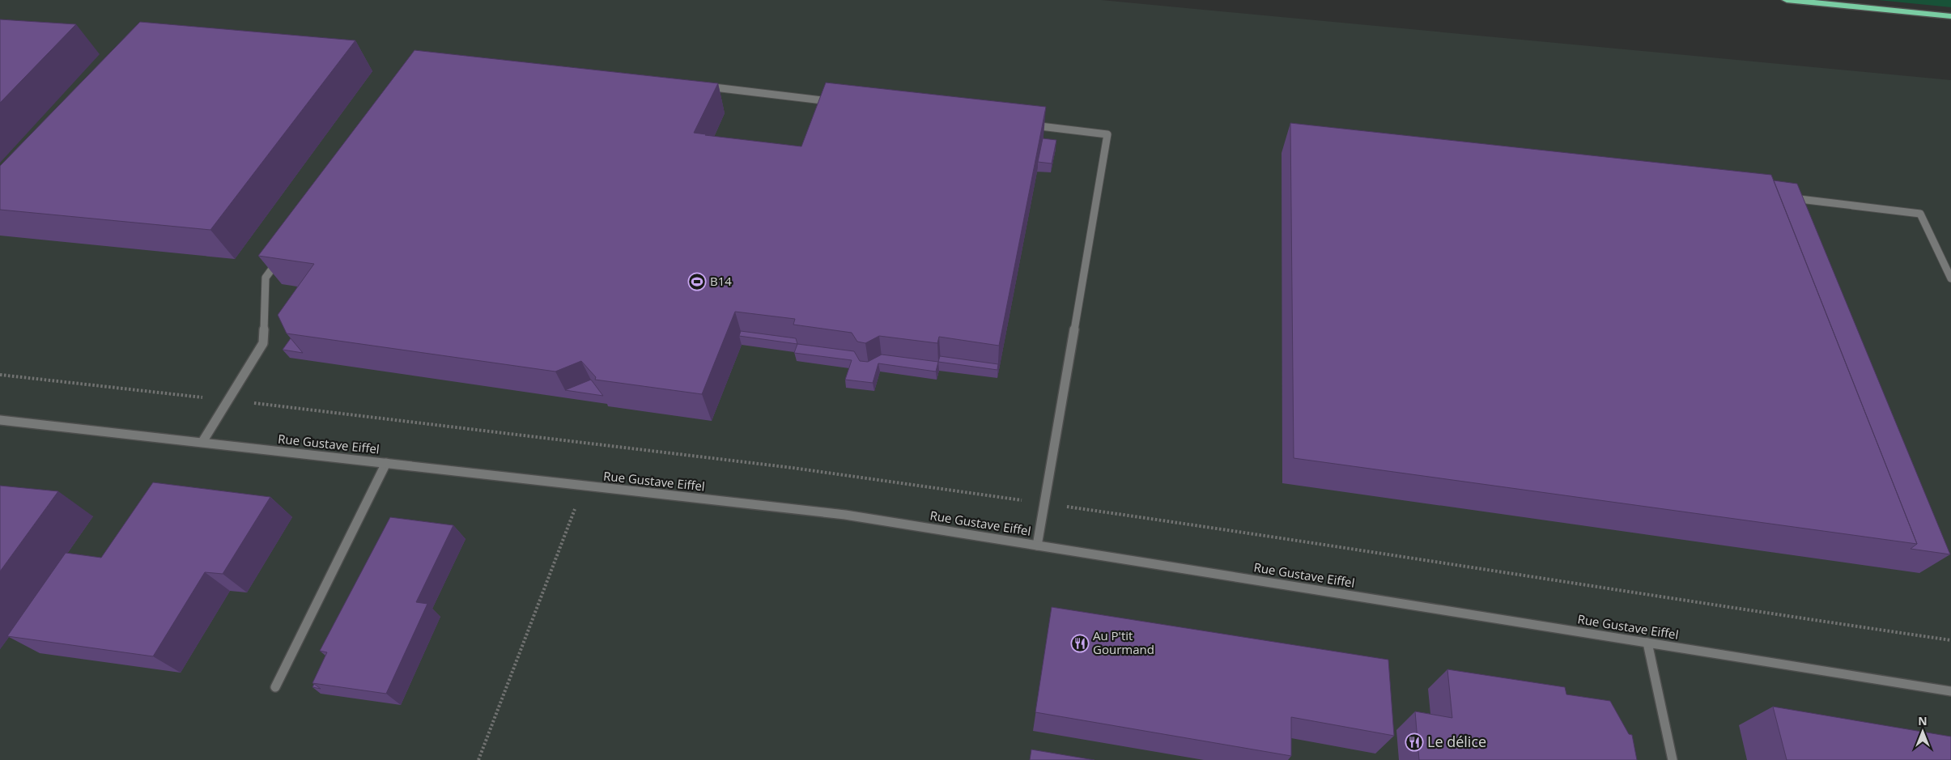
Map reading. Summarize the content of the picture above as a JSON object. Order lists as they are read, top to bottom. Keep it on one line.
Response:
{"streets":{"street":["Rue Gustave Eiffel"]},"places":{"sports":["B14"],"restaurant":["Au P'tit Gourmand","Le délice"]},"north":"top"}
